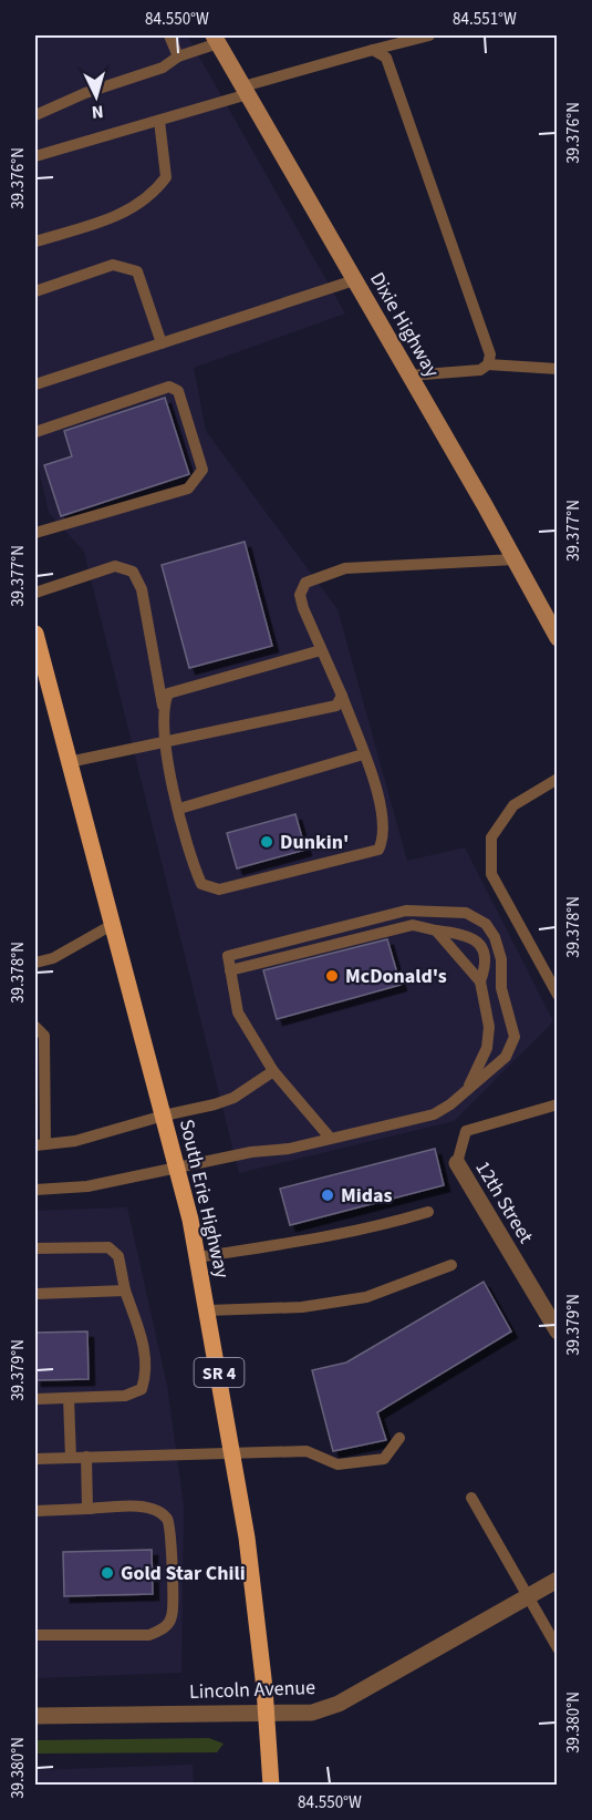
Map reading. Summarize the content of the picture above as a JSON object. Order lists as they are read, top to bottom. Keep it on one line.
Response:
{"streets":{"main road":["South Erie Highway","SR 4"],"street":["Dixie Highway","12th Street","Lincoln Avenue"]},"crossings":[["South Erie Highway","Lincoln Avenue"]],"places":["Dunkin'","McDonald's","Midas","Gold Star Chili"],"north":"bottom","coordinates":["84.550°W","84.551°W","39.376°N","39.377°N","39.378°N","39.379°N","39.380°N"]}
